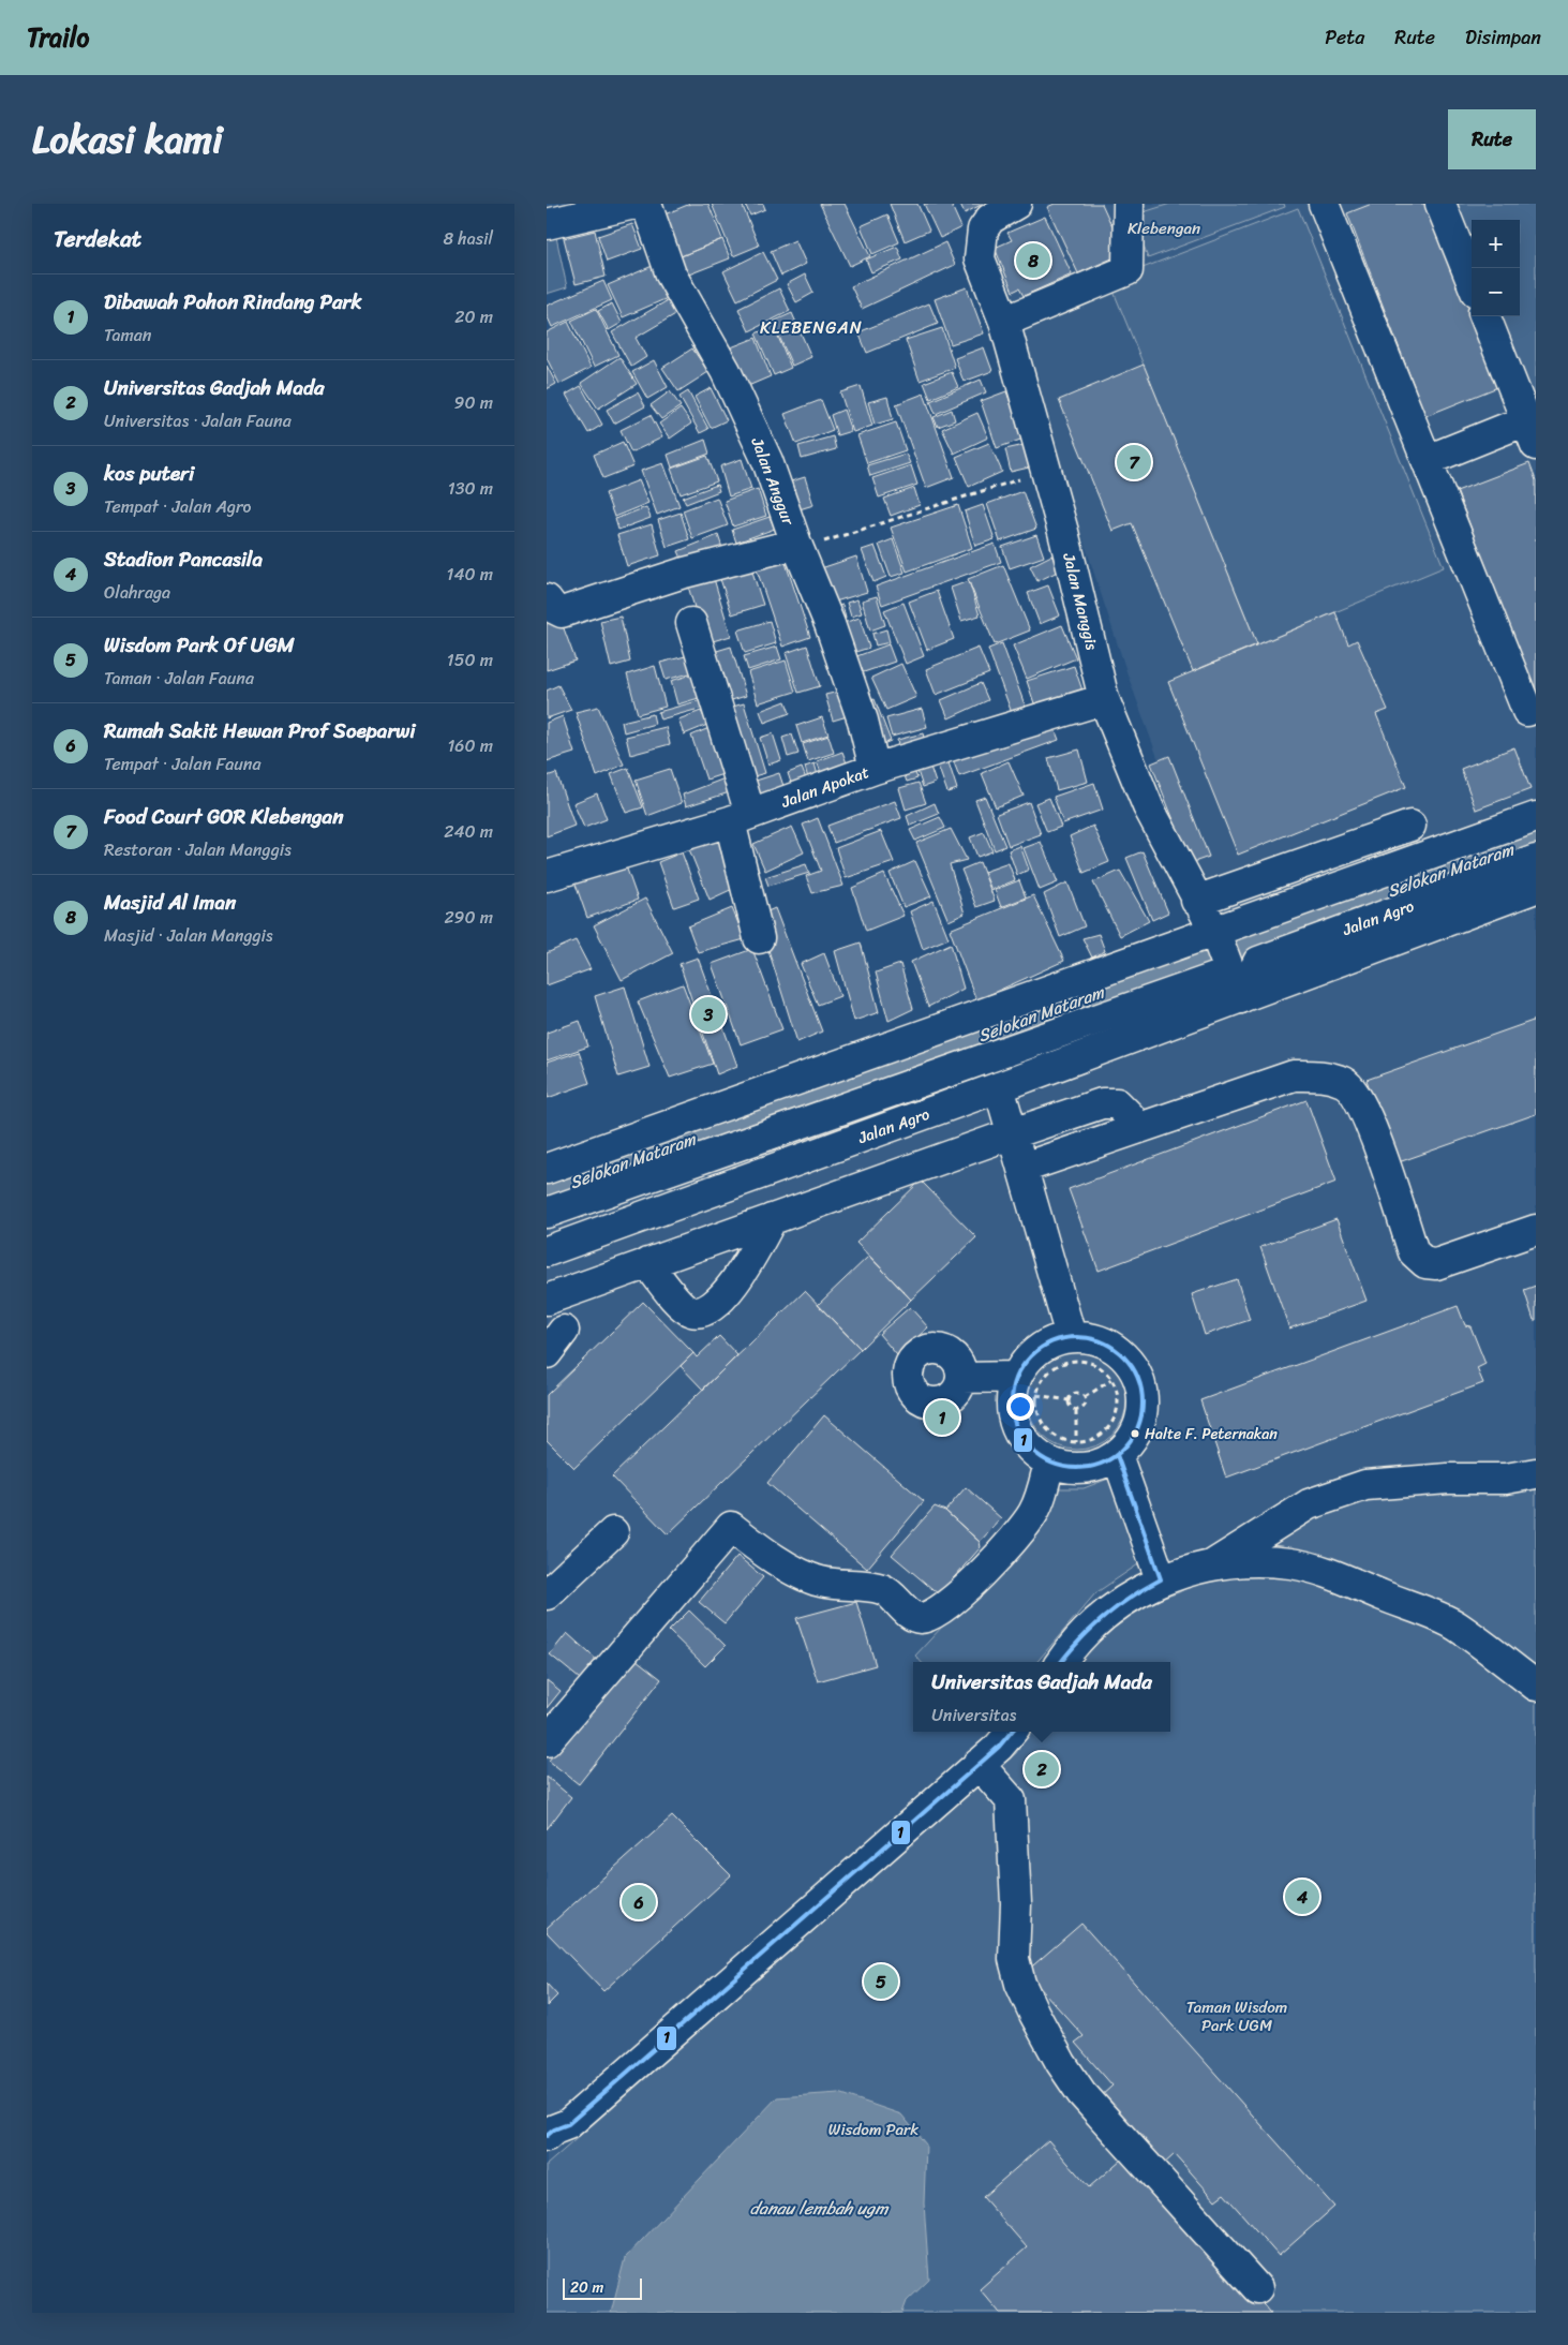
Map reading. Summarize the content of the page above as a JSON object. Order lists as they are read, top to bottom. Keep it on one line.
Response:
{"streets":{"street":["Jalan Anggur","Jalan Manggis","Jalan Apokat","Jalan Agro"]},"crossings":[["Jalan Anggur","Jalan Apokat"],["Jalan Manggis","Jalan Apokat"],["Jalan Manggis","Jalan Agro"]],"districts":["KLEBENGAN"],"water":["Selokan Mataram","danau lembah ugm"],"parks":["Klebengan","Taman Wisdom Park UGM","Wisdom Park"],"places":["Halte F. Peternakan"],"lines":["transit line 1"],"scale_bar":"20 m","page":{"header":"Trailo","nav":["Peta","Rute","Disimpan"],"title":"Lokasi kami","buttons":"Rute","heading":["Terdekat","8 hasil"],"map_buttons":["+","−"],"pins":["8","7","3","1","2","4","6","5"],"list":[{"mark":"1","name":"Dibawah Pohon Rindang Park","note":"Taman","value":"20 m"},{"mark":"2","name":"Universitas Gadjah Mada","note":"Universitas · Jalan Fauna","value":"90 m"},{"mark":"3","name":"kos puteri","note":"Tempat · Jalan Agro","value":"130 m"},{"mark":"4","name":"Stadion Pancasila","note":"Olahraga","value":"140 m"},{"mark":"5","name":"Wisdom Park Of UGM","note":"Taman · Jalan Fauna","value":"150 m"},{"mark":"6","name":"Rumah Sakit Hewan Prof Soeparwi","note":"Tempat · Jalan Fauna","value":"160 m"},{"mark":"7","name":"Food Court GOR Klebengan","note":"Restoran · Jalan Manggis","value":"240 m"},{"mark":"8","name":"Masjid Al Iman","note":"Masjid · Jalan Manggis","value":"290 m"}],"popup":["Universitas Gadjah Mada","Universitas"],"scale":"20 m"}}
